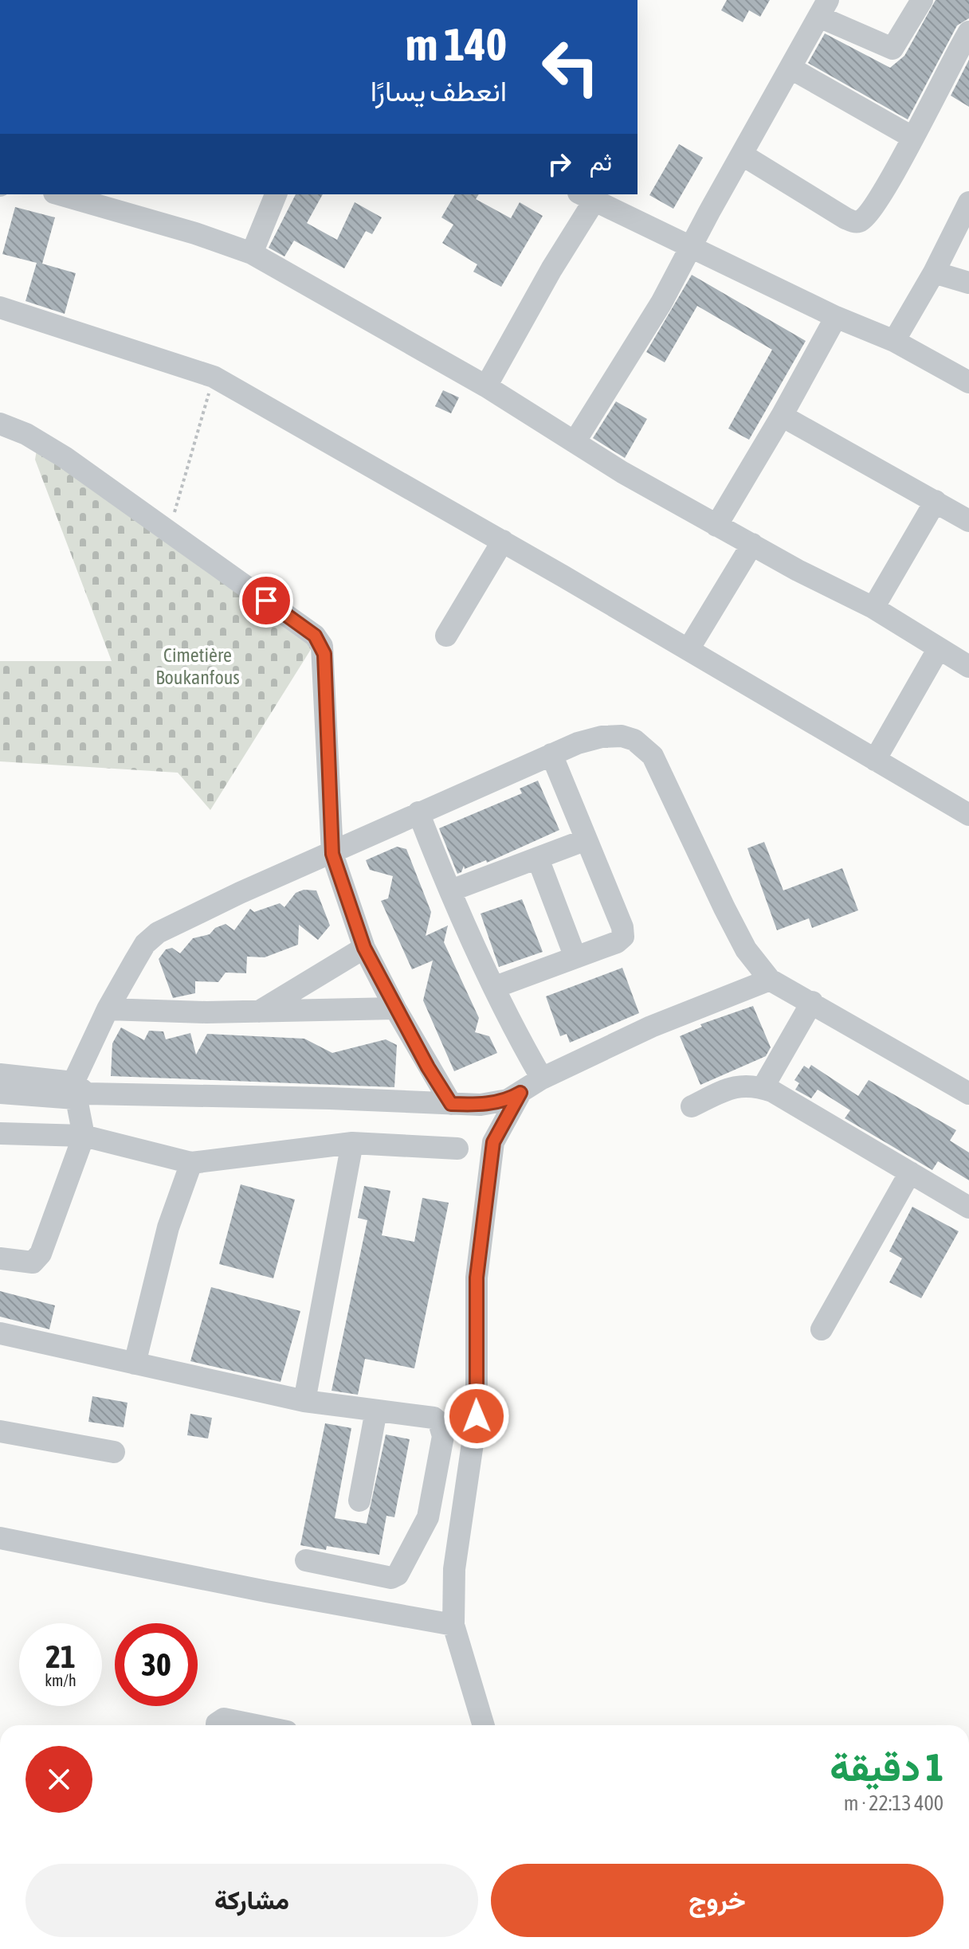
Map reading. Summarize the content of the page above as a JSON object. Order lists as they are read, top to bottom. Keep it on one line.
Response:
{"parks":["Cimetière Boukanfous"],"page":{"turn":["140 m","انعطف يسارًا"],"then":"ثم","speed":"21 km/h","limit":"30","heading":["1 دقيقة","400 m · 22:13"],"buttons":["خروج","مشاركة"]}}
